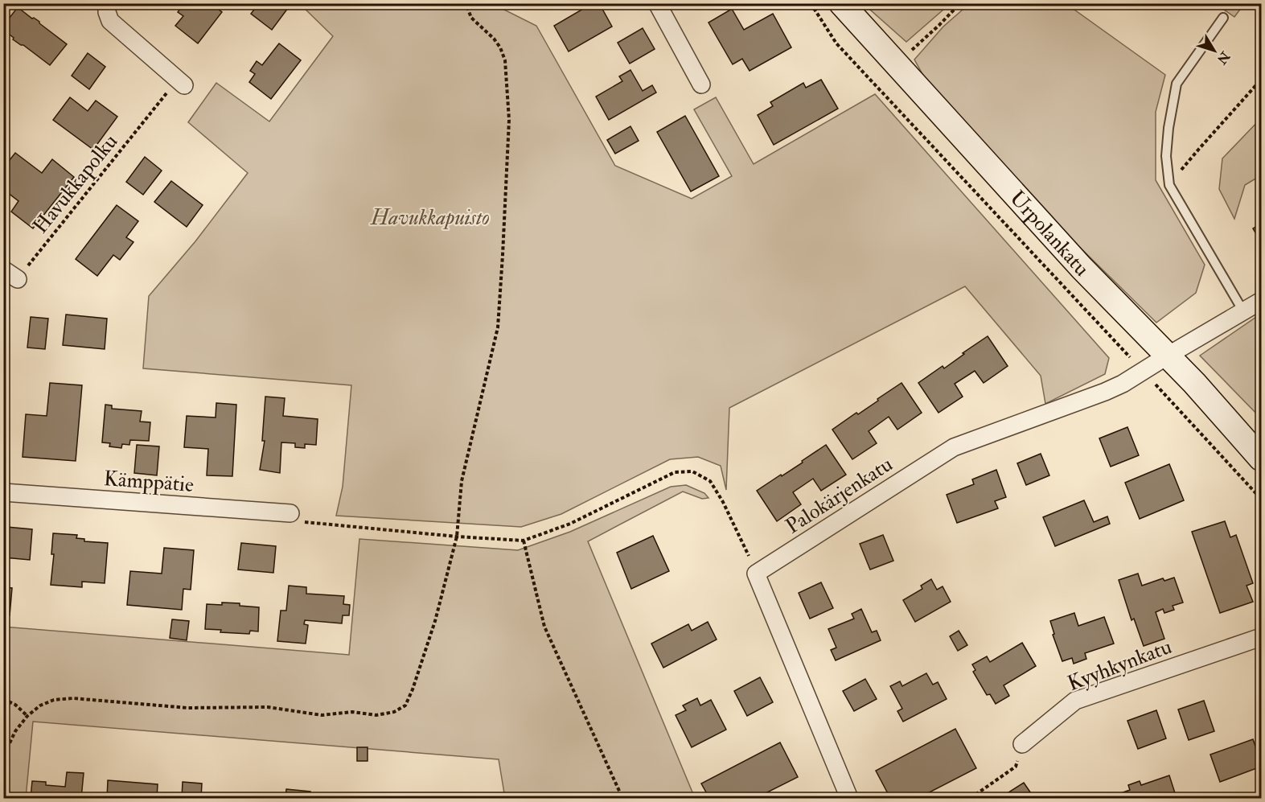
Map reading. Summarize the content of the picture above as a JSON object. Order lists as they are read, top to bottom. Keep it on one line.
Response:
{"streets":{"main road":["Urpolankatu"],"street":["Kämppätie","Palokärjenkatu","Kyyhkynkatu"],"path":["Havukkapolku"]},"crossings":[["Urpolankatu","Palokärjenkatu"]],"parks":["Havukkapuisto"],"north":"bottom right"}
